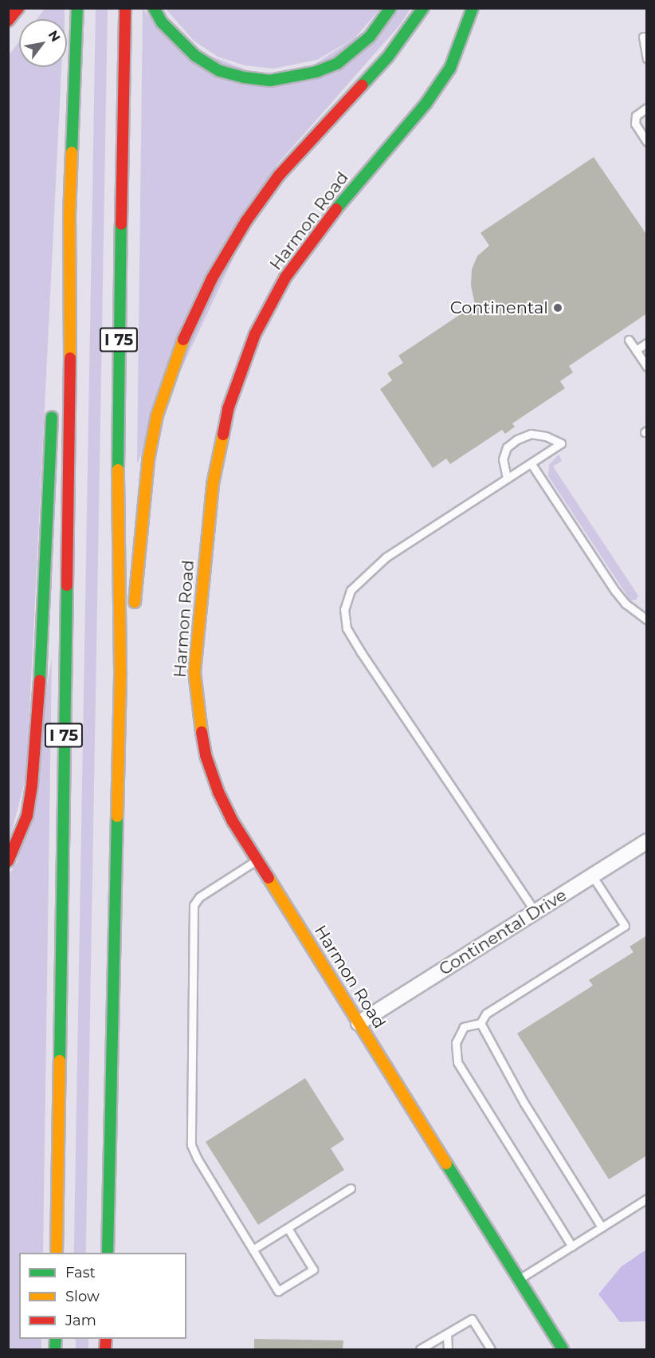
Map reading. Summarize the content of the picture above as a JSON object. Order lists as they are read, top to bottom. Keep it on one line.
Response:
{"streets":{"main road":["Harmon Road","I 75"],"street":["Continental Drive"]},"crossings":[["Harmon Road","Continental Drive"]],"places":["Continental"],"legend":["Fast","Slow","Jam"],"north":"top right"}
